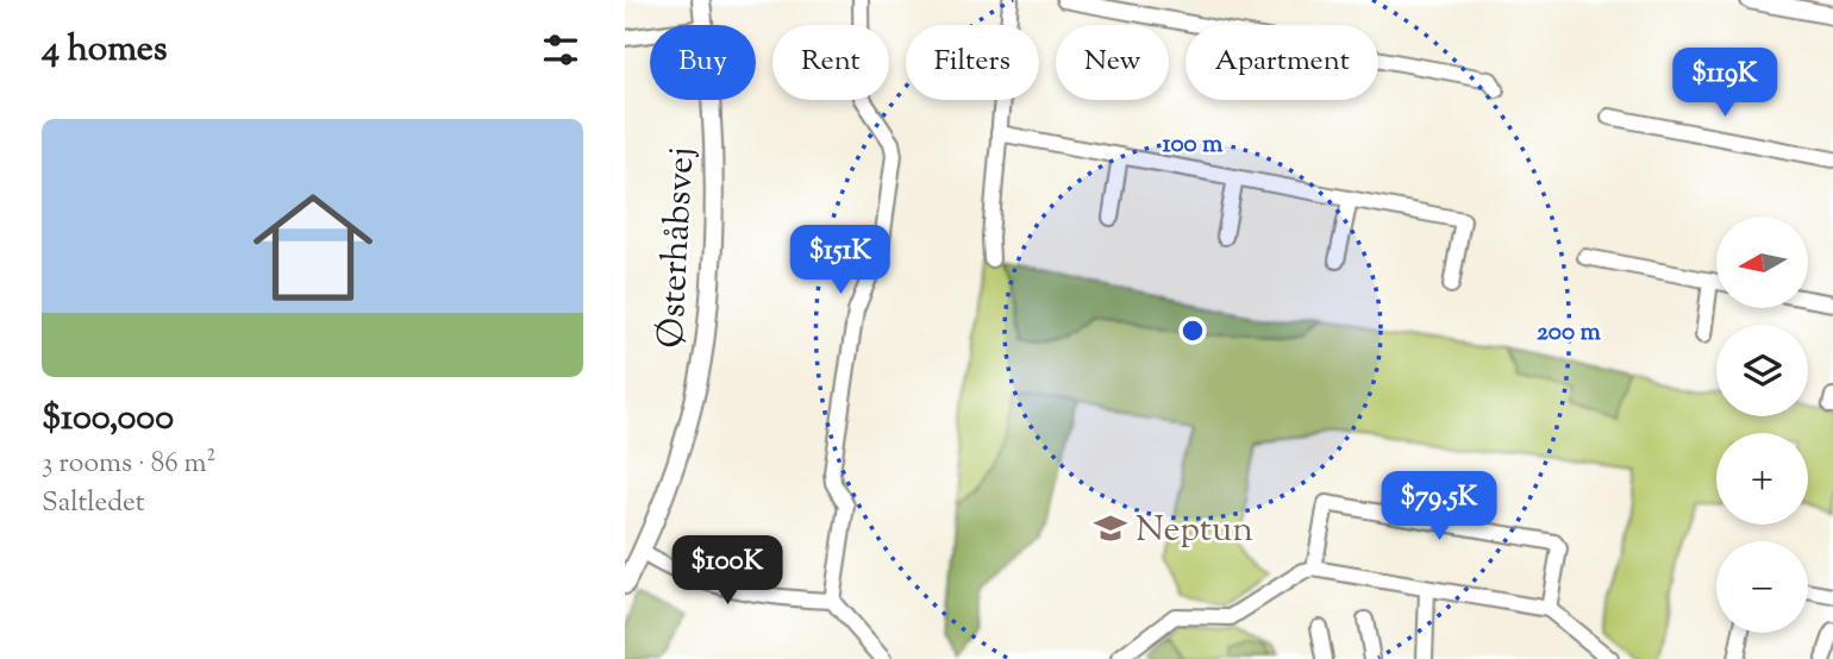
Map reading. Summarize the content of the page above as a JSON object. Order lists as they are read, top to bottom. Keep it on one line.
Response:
{"streets":{"street":["Østerhåbsvej"]},"places":{"school or university":["Neptun"]},"north":"left","page":{"heading":"4 homes","chip":["Buy","Rent","Filters","New","Apartment"],"price":["$119K","$151K","$79.5K","$100K"],"list":[{"name":"$100,000","note":"3 rooms · 86 m² · Saltledet"}],"map_buttons":["+","−"]},"rings":["100 m","200 m"]}
